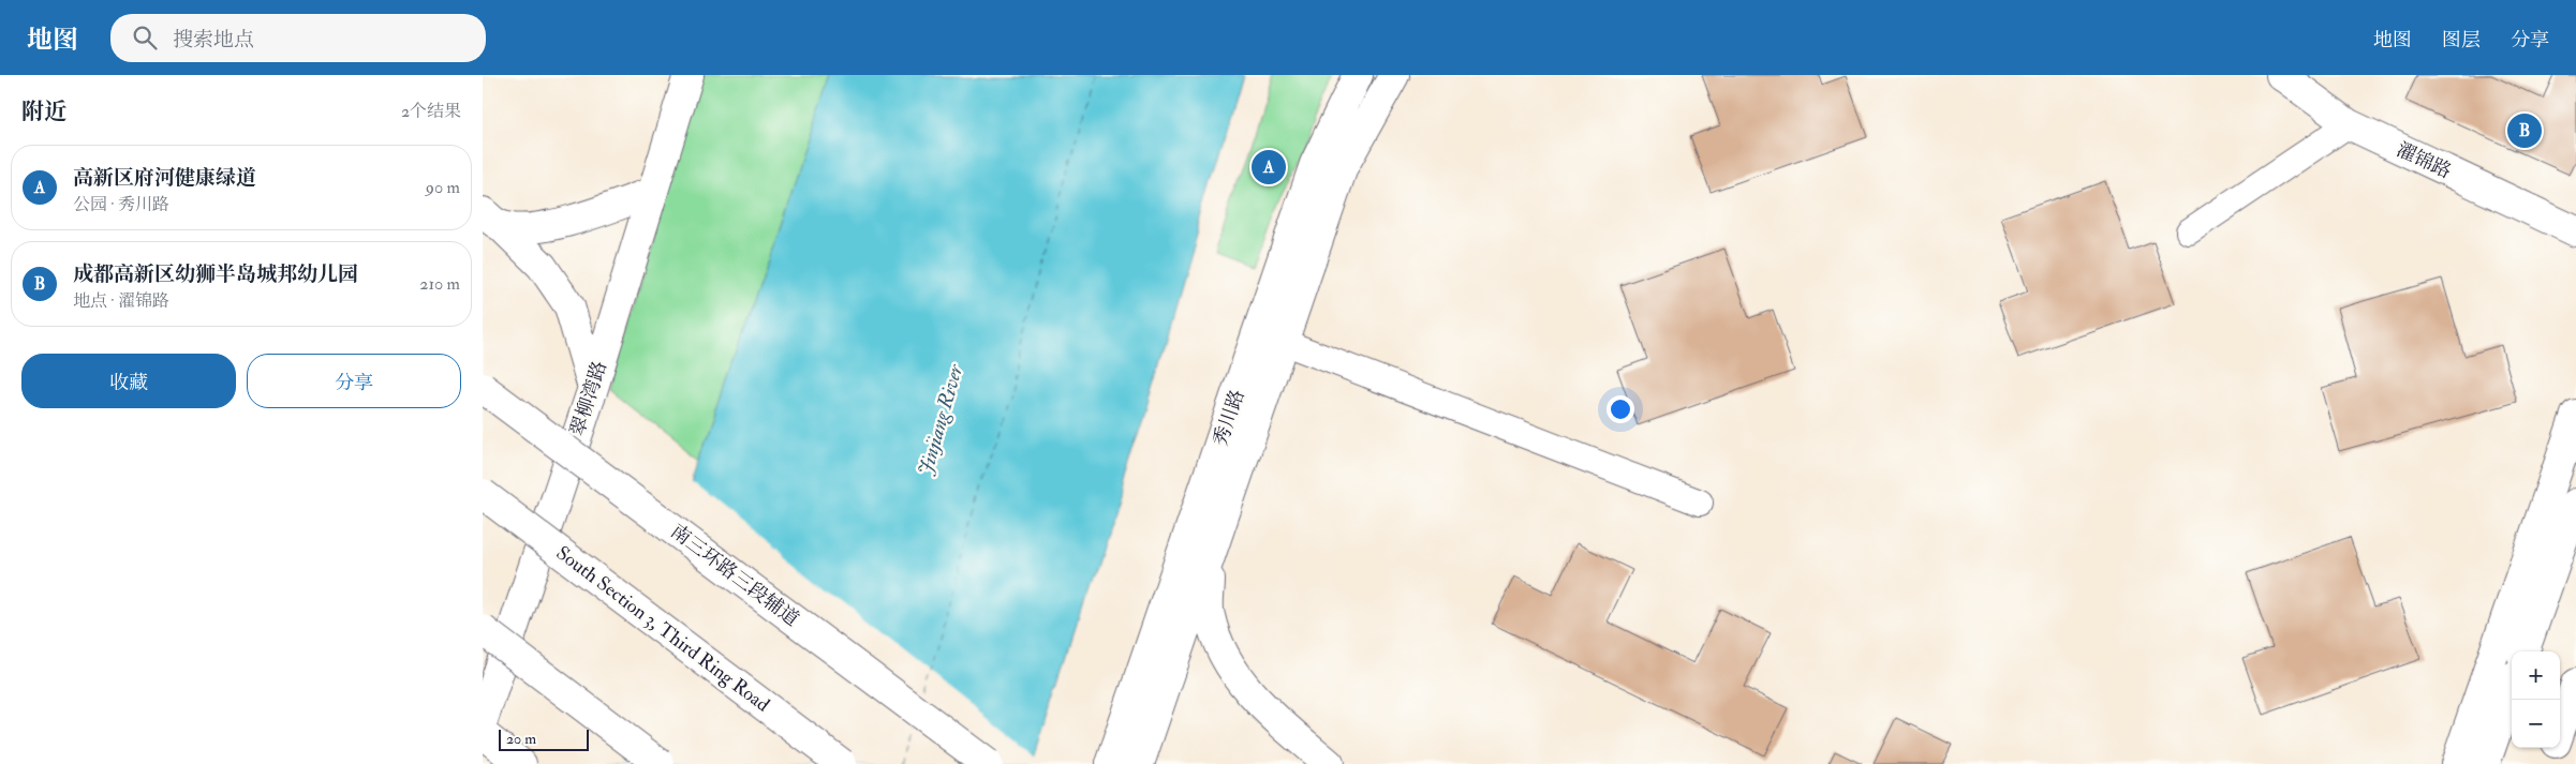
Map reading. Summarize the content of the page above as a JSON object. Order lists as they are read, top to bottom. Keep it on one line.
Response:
{"streets":{"main road":["濯锦路","翠柳湾路","秀川路","南三环路三段辅道","South Section 3, Third Ring Road"]},"water":["Jinjiang River"],"scale_bar":"20 m","page":{"header":"地图","search":"搜索地点","nav":["地图","图层","分享"],"heading":["附近","2个结果"],"pins":["B","A"],"list":[{"mark":"A","name":"高新区府河健康绿道","note":"公园 · 秀川路","value":"90 m"},{"mark":"B","name":"成都高新区幼狮半岛城邦幼儿园","note":"地点 · 濯锦路","value":"210 m"}],"buttons":["收藏","分享"],"map_buttons":["+","−"],"scale":"20 m"}}
